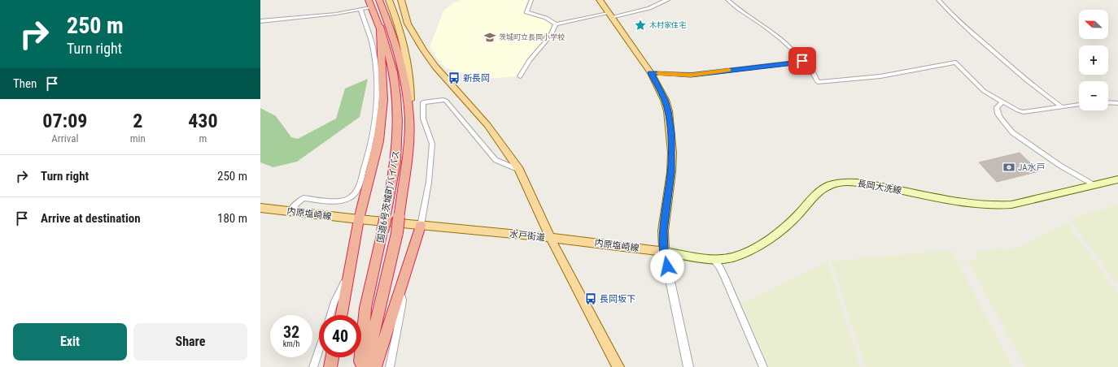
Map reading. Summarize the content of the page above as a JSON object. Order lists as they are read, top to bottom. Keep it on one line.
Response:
{"streets":{"highway":["国道6号茨城町バイパス"],"main road":["長岡大洗線","内原塩崎線","水戸街道"]},"crossings":[["長岡大洗線","内原塩崎線"],["内原塩崎線","水戸街道"]],"places":{"place":["木村家住宅"],"school or university":["茨城町立長岡小学校"],"bus stop":["新長岡","長岡坂下"],"bank":["JA水戸"]},"north":"left","page":{"turn":["250 m","Turn right"],"map_buttons":["+","−"],"then":"Then","eta":["07:09","Arrival","2","min","430","m"],"list":[{"name":"Turn right","value":"250 m"},{"name":"Arrive at destination","value":"180 m"}],"speed":"32 km/h","limit":"40","buttons":["Exit","Share"]}}
